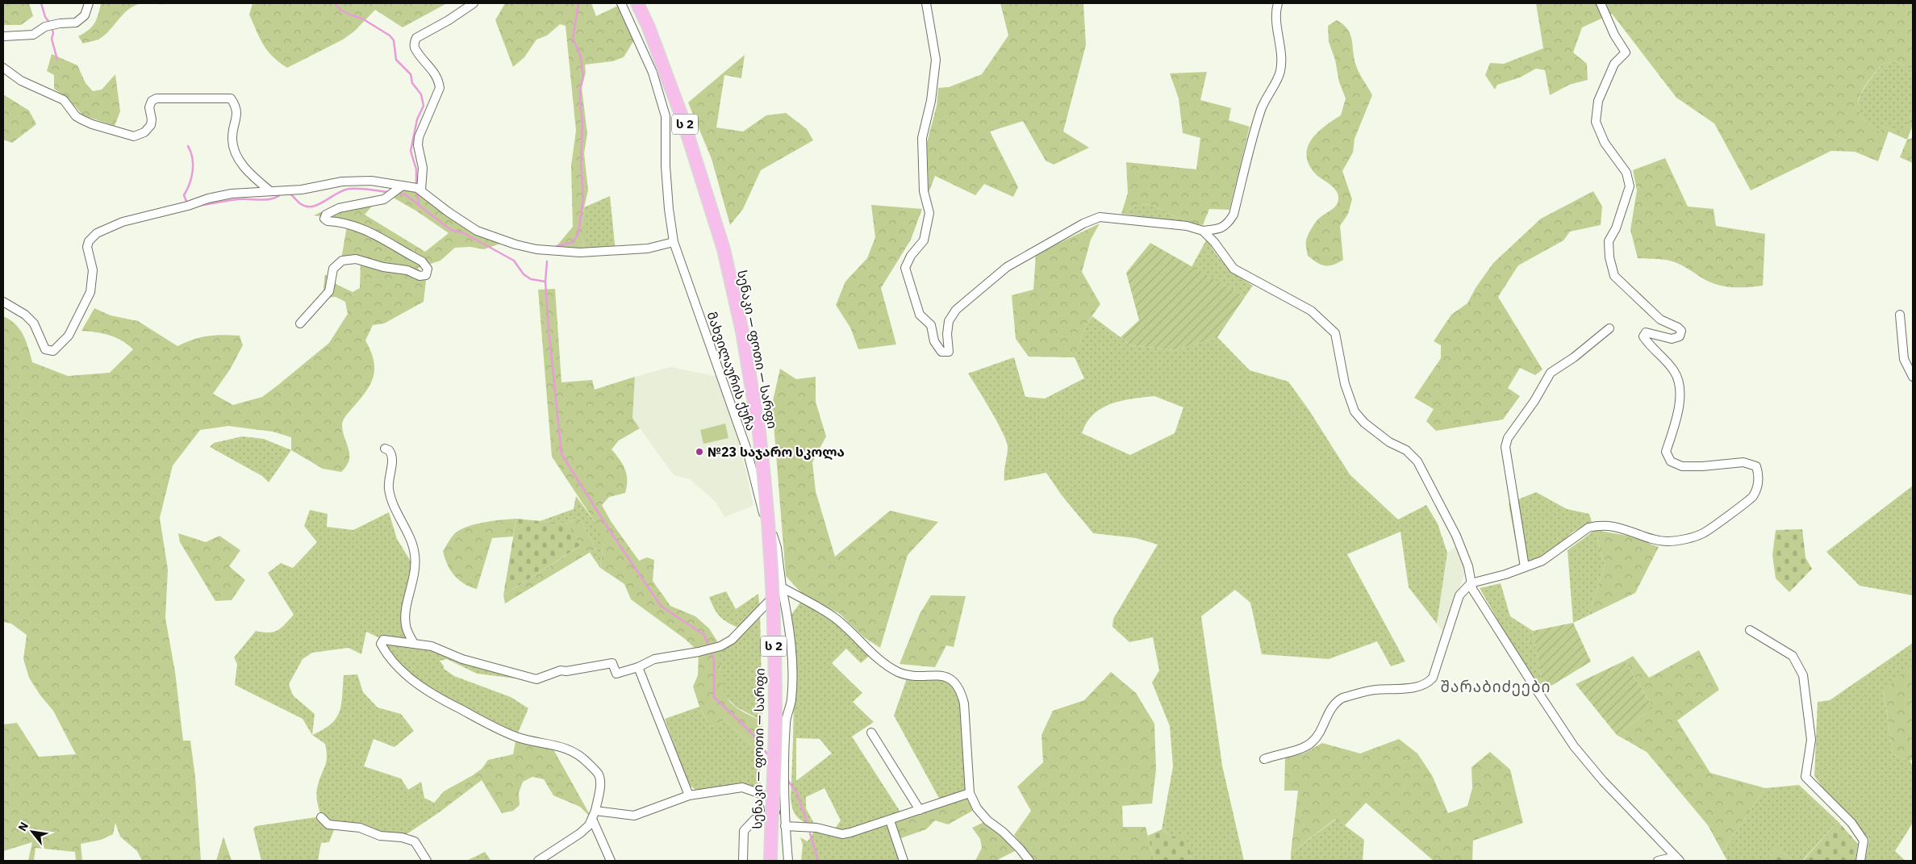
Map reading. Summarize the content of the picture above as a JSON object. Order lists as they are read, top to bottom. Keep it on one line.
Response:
{"streets":{"highway":["ს 2","სენაკი — ფოთი — სარფი"],"street":["მახვილაურის ქუჩა"]},"districts":["შარაბიძეები"],"places":["№23 საჯარო სკოლა"],"north":"top left"}
